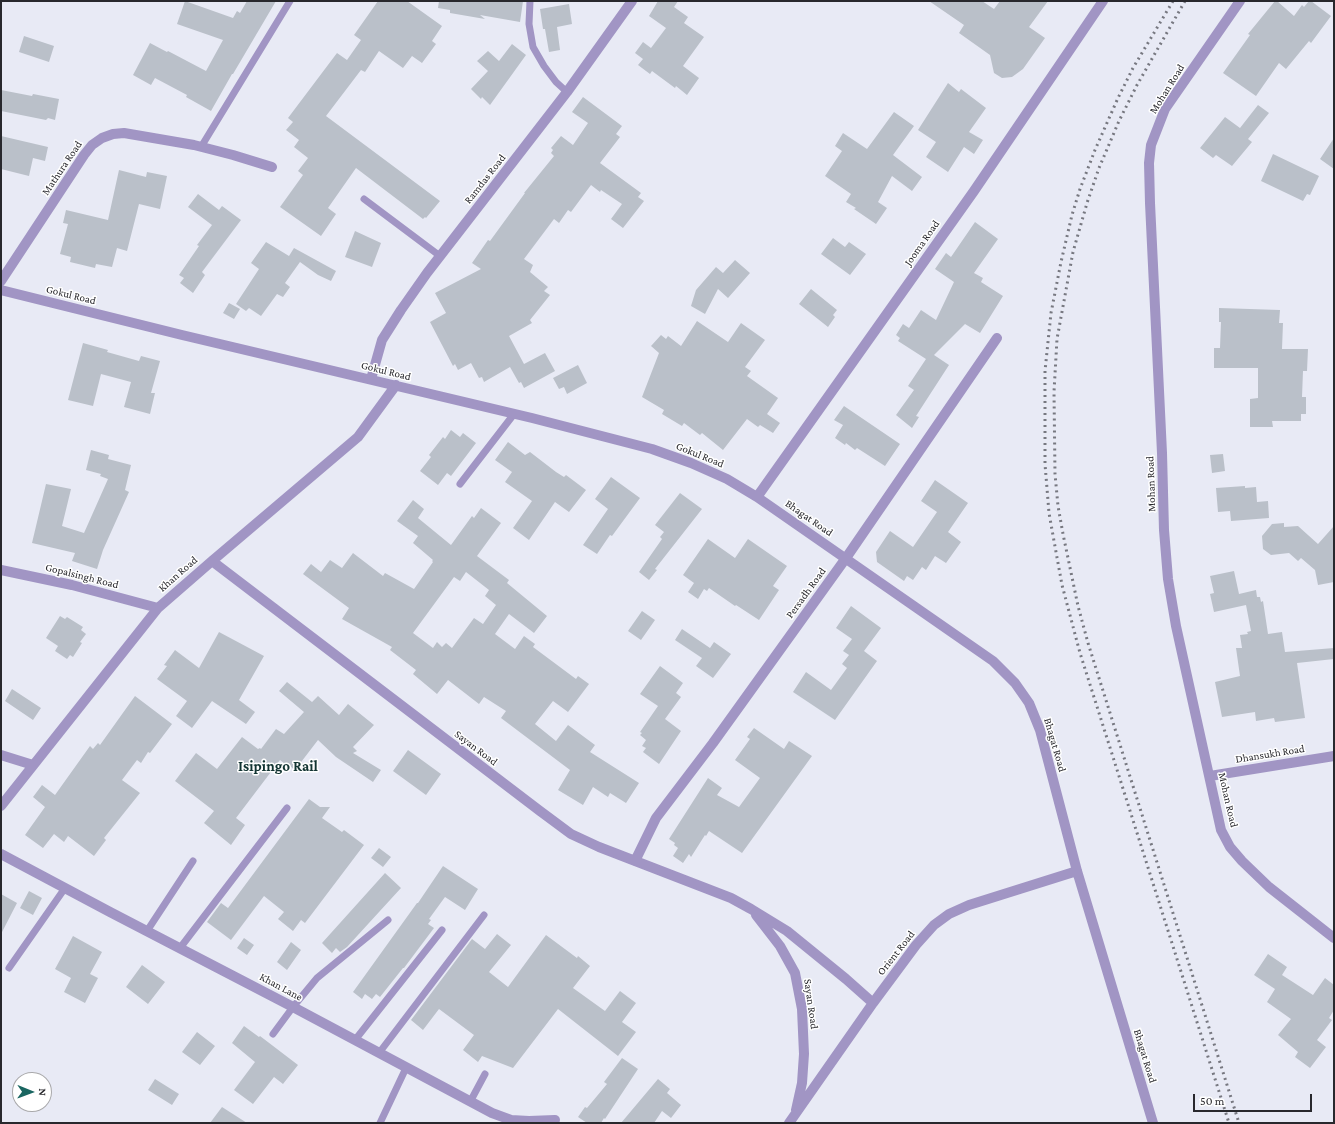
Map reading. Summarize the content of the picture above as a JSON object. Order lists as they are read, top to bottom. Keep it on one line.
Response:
{"streets":{"street":["Mohan Road","Mathura Road","Ramdas Road","Jooma Road","Gokul Road","Bhagat Road","Khan Road","Gopalsingh Road","Persadh Road","Sayan Road","Dhansukh Road","Orient Road","Khan Lane"]},"crossings":[["Mohan Road","Dhansukh Road"],["Ramdas Road","Gokul Road"],["Jooma Road","Gokul Road"],["Jooma Road","Bhagat Road"],["Gokul Road","Bhagat Road"],["Gokul Road","Khan Road"],["Bhagat Road","Persadh Road"],["Bhagat Road","Orient Road"],["Khan Road","Gopalsingh Road"],["Khan Road","Sayan Road"],["Persadh Road","Sayan Road"],["Sayan Road","Orient Road"]],"districts":["Isipingo Rail"],"scale_bar":"50 m","north":"right"}
